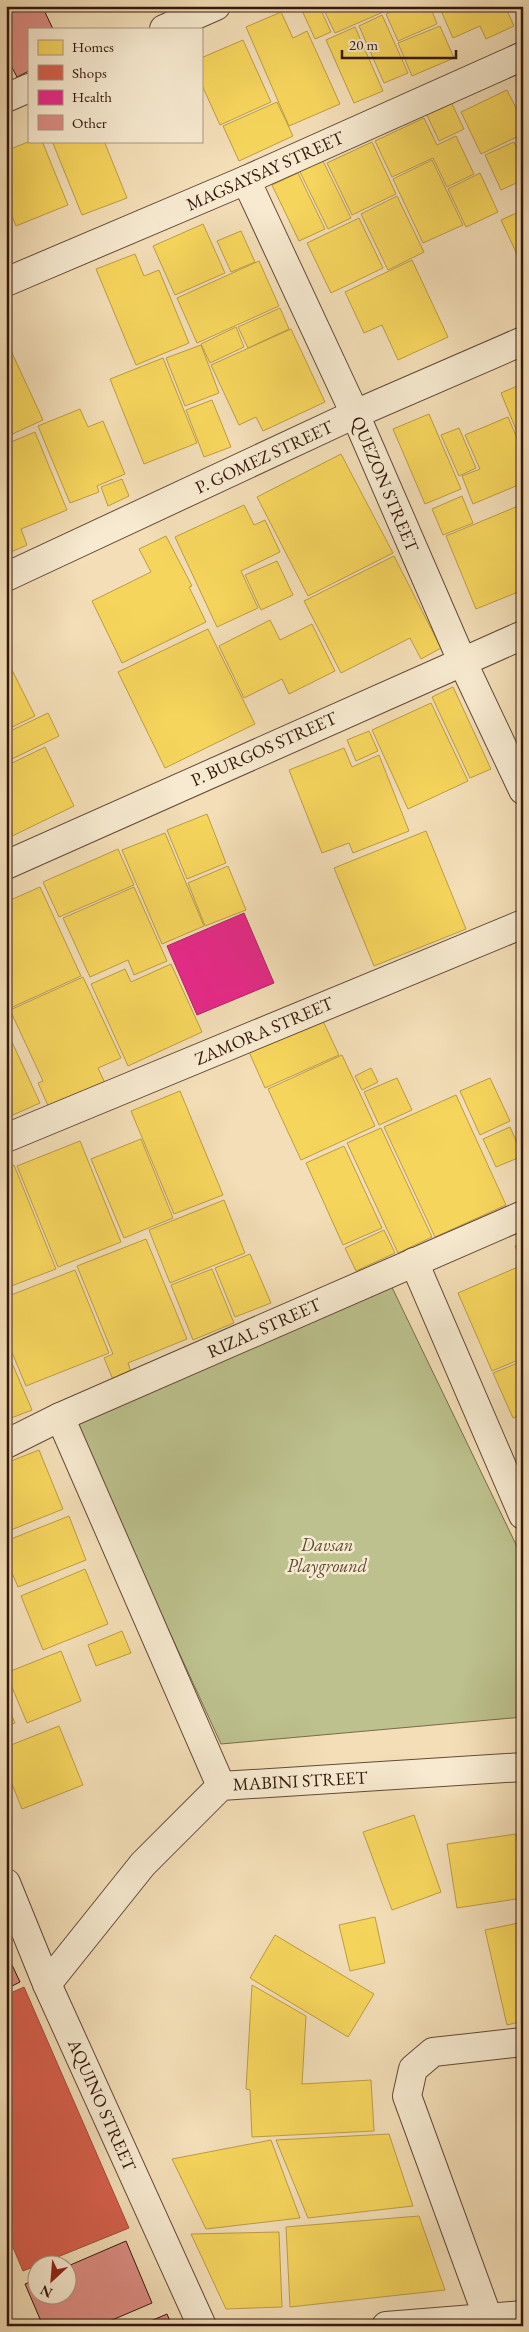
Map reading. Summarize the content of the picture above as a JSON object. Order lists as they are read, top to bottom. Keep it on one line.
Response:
{"streets":{"street":["MAGSAYSAY STREET","P. GOMEZ STREET","QUEZON STREET","P. BURGOS STREET","ZAMORA STREET","RIZAL STREET","MABINI STREET","AQUINO STREET"]},"crossings":[["MAGSAYSAY STREET","QUEZON STREET"],["P. GOMEZ STREET","QUEZON STREET"],["QUEZON STREET","P. BURGOS STREET"],["MABINI STREET","AQUINO STREET"]],"parks":["Davsan Playground"],"legend":["Homes","Shops","Health","Other"],"scale_bar":"20 m","north":"bottom left"}
